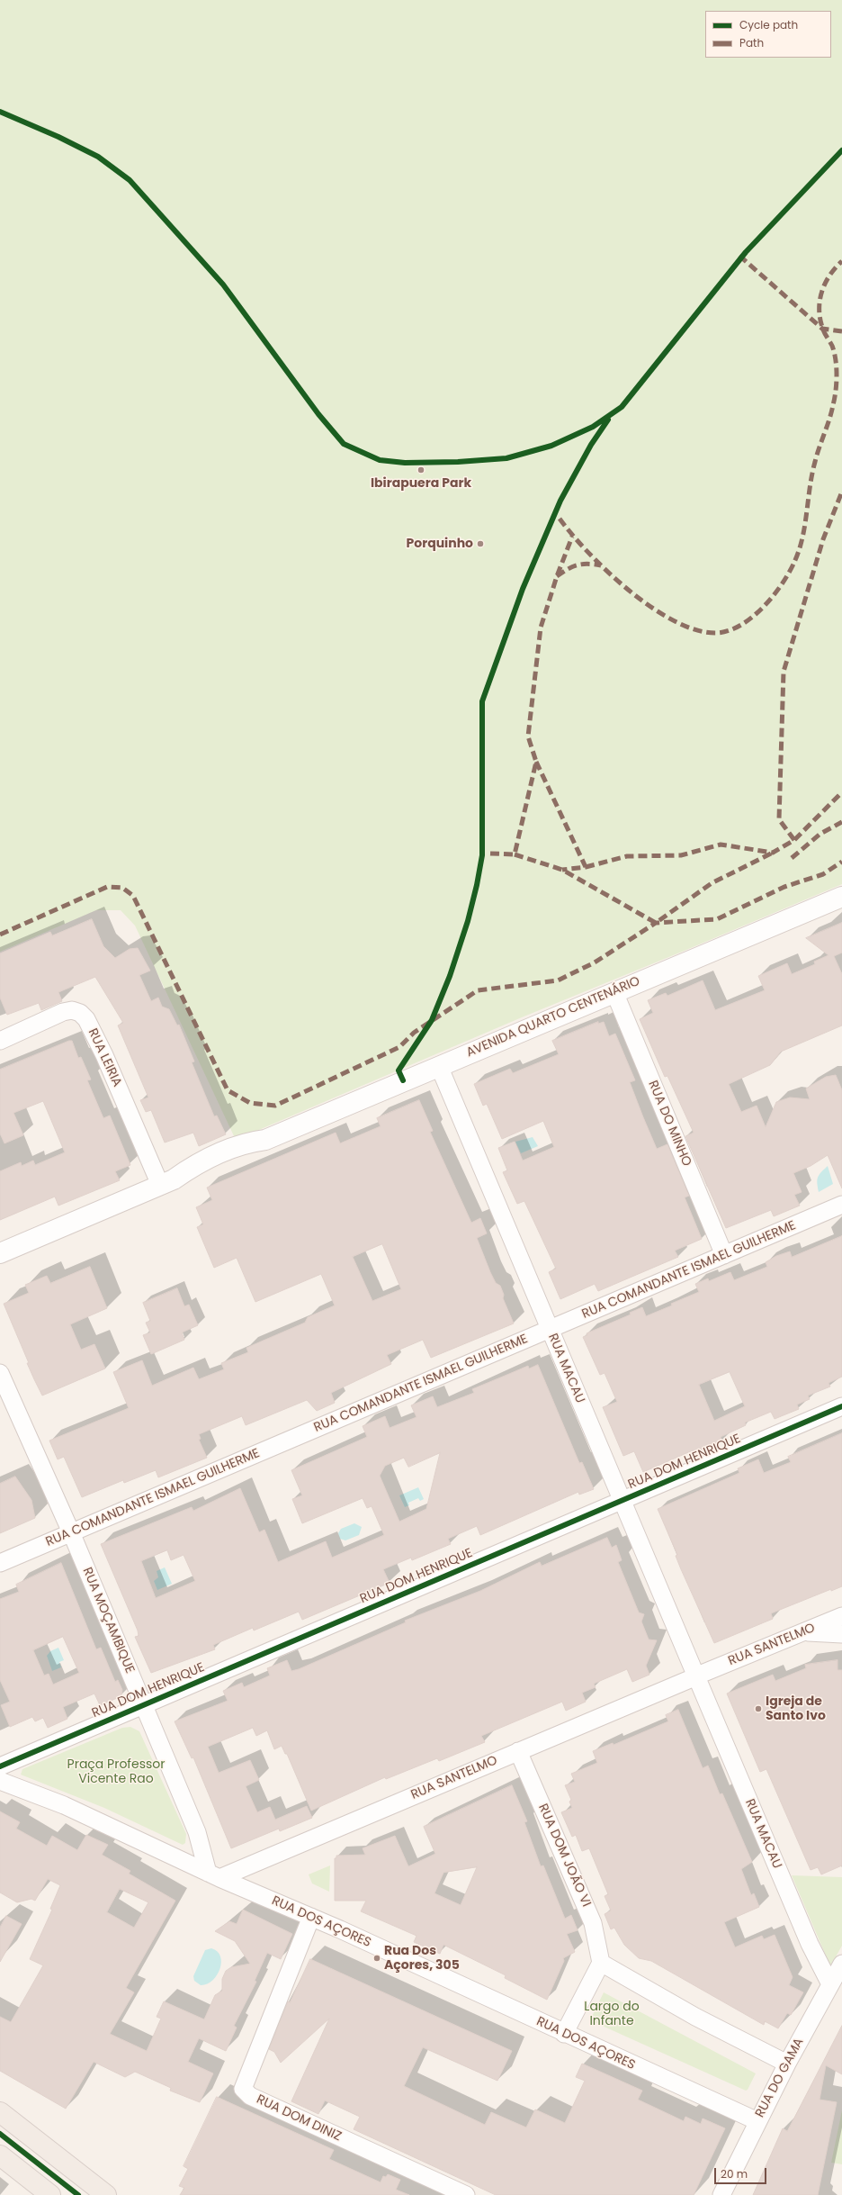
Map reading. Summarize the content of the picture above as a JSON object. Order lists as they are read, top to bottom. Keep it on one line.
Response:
{"streets":{"street":["AVENIDA QUARTO CENTENÁRIO","RUA LEIRIA","RUA DO MINHO","RUA COMANDANTE ISMAEL GUILHERME","RUA MACAU","RUA DOM HENRIQUE","RUA MOÇAMBIQUE","RUA SANTELMO","RUA DOM JOÃO VI","RUA DOS AÇORES","RUA DO GAMA","RUA DOM DINIZ"]},"crossings":[["AVENIDA QUARTO CENTENÁRIO","RUA LEIRIA"],["AVENIDA QUARTO CENTENÁRIO","RUA DO MINHO"],["AVENIDA QUARTO CENTENÁRIO","RUA MACAU"],["RUA DO MINHO","RUA COMANDANTE ISMAEL GUILHERME"],["RUA COMANDANTE ISMAEL GUILHERME","RUA MACAU"],["RUA COMANDANTE ISMAEL GUILHERME","RUA MOÇAMBIQUE"],["RUA MACAU","RUA DOM HENRIQUE"],["RUA MACAU","RUA SANTELMO"],["RUA MACAU","RUA DO GAMA"],["RUA DOM HENRIQUE","RUA MOÇAMBIQUE"],["RUA MOÇAMBIQUE","RUA SANTELMO"],["RUA MOÇAMBIQUE","RUA DOS AÇORES"],["RUA SANTELMO","RUA DOM JOÃO VI"],["RUA SANTELMO","RUA DOS AÇORES"],["RUA DOS AÇORES","RUA DO GAMA"],["RUA DOS AÇORES","RUA DOM DINIZ"]],"parks":["Praça Professor Vicente Rao","Largo do Infante"],"places":["Ibirapuera Park","Porquinho","Igreja de Santo Ivo","Rua Dos Açores, 305"],"legend":["Cycle path","Path"],"scale_bar":"20 m"}
